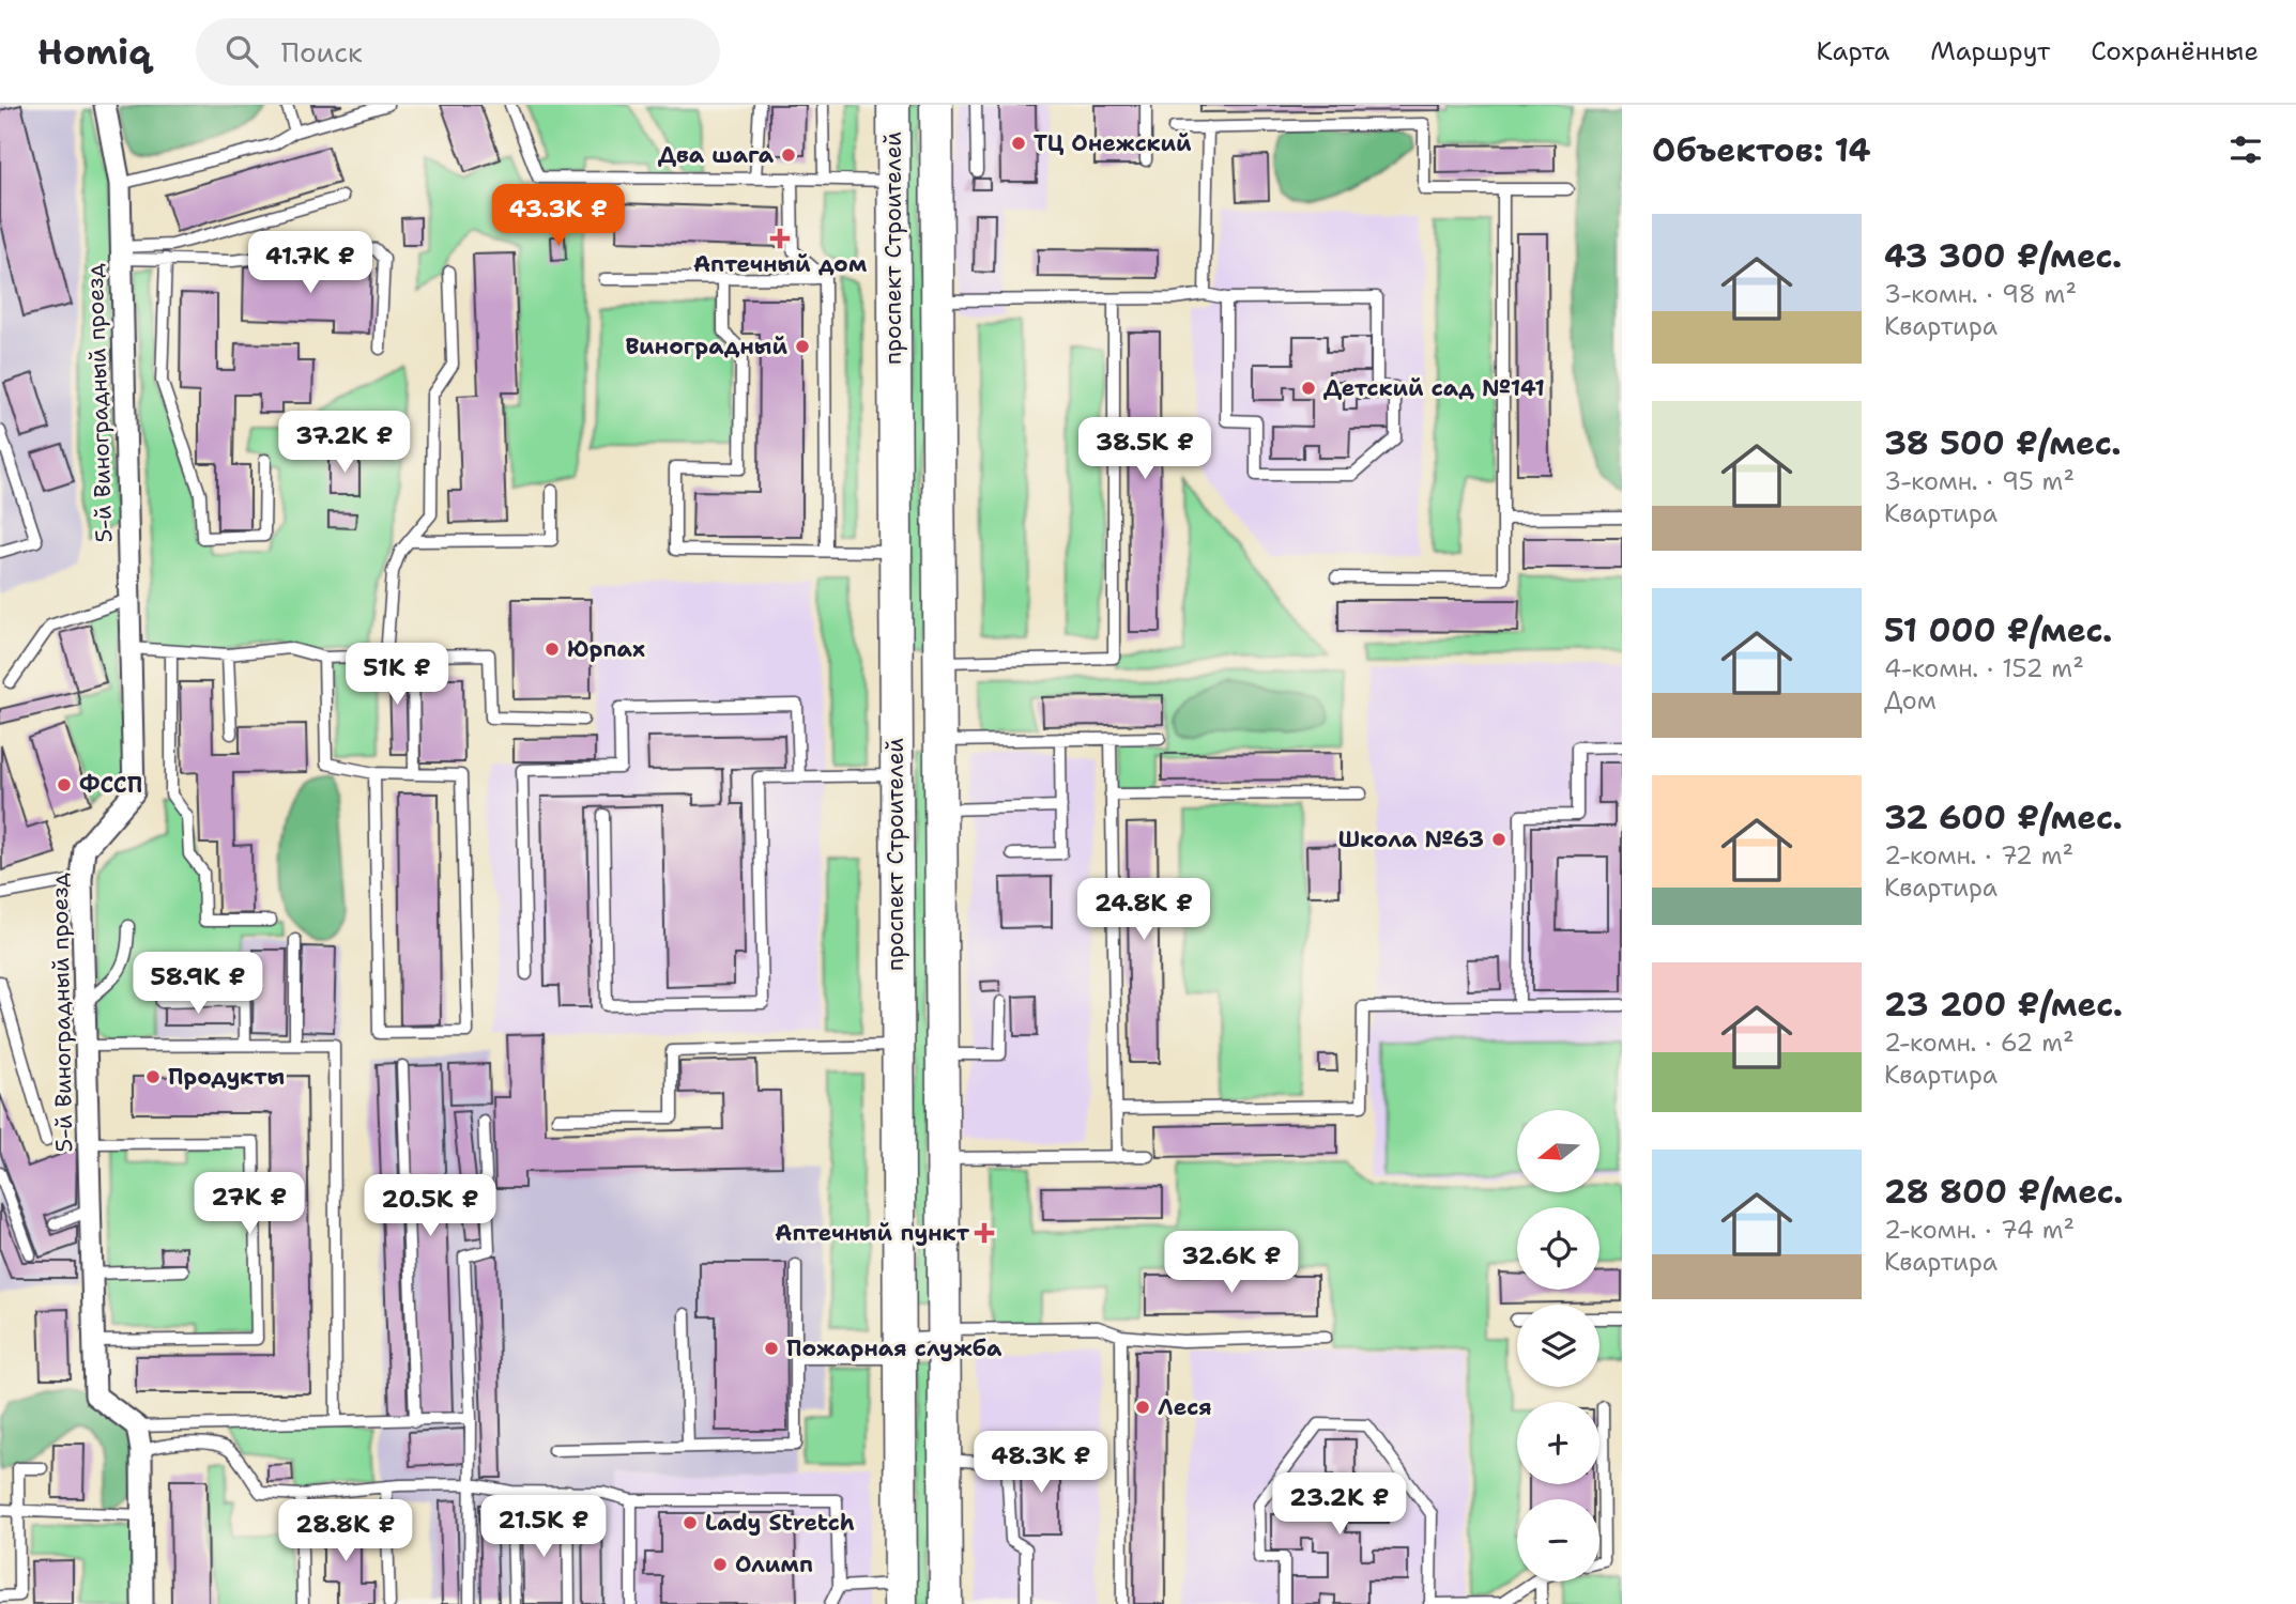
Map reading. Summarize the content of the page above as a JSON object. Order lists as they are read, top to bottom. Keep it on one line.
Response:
{"streets":{"main road":["проспект Строителей"],"street":["5-й Виноградный проезд"]},"places":{"other":["ТЦ Онежский","Два шага","Виноградный","Детский сад №141","Юрпах","ФССП","Школа №63","Продукты","Пожарная служба","Леся","Lady Stretch","Олимп"],"health":["Аптечный дом","Аптечный пункт"]},"north":"left","page":{"header":"Homiq","search":"Поиск","nav":["Карта","Маршрут","Сохранённые"],"heading":"Объектов: 14","price":["43.3K ₽","41.7K ₽","37.2K ₽","38.5K ₽","51K ₽","24.8K ₽","58.9K ₽","27K ₽","20.5K ₽","32.6K ₽","48.3K ₽","23.2K ₽","21.5K ₽","28.8K ₽"],"list":[{"name":"43 300 ₽/мес.","note":"3-комн. · 98 m² · Квартира"},{"name":"38 500 ₽/мес.","note":"3-комн. · 95 m² · Квартира"},{"name":"51 000 ₽/мес.","note":"4-комн. · 152 m² · Дом"},{"name":"32 600 ₽/мес.","note":"2-комн. · 72 m² · Квартира"},{"name":"23 200 ₽/мес.","note":"2-комн. · 62 m² · Квартира"},{"name":"28 800 ₽/мес.","note":"2-комн. · 74 m² · Квартира"}],"map_buttons":["+","−"]}}
